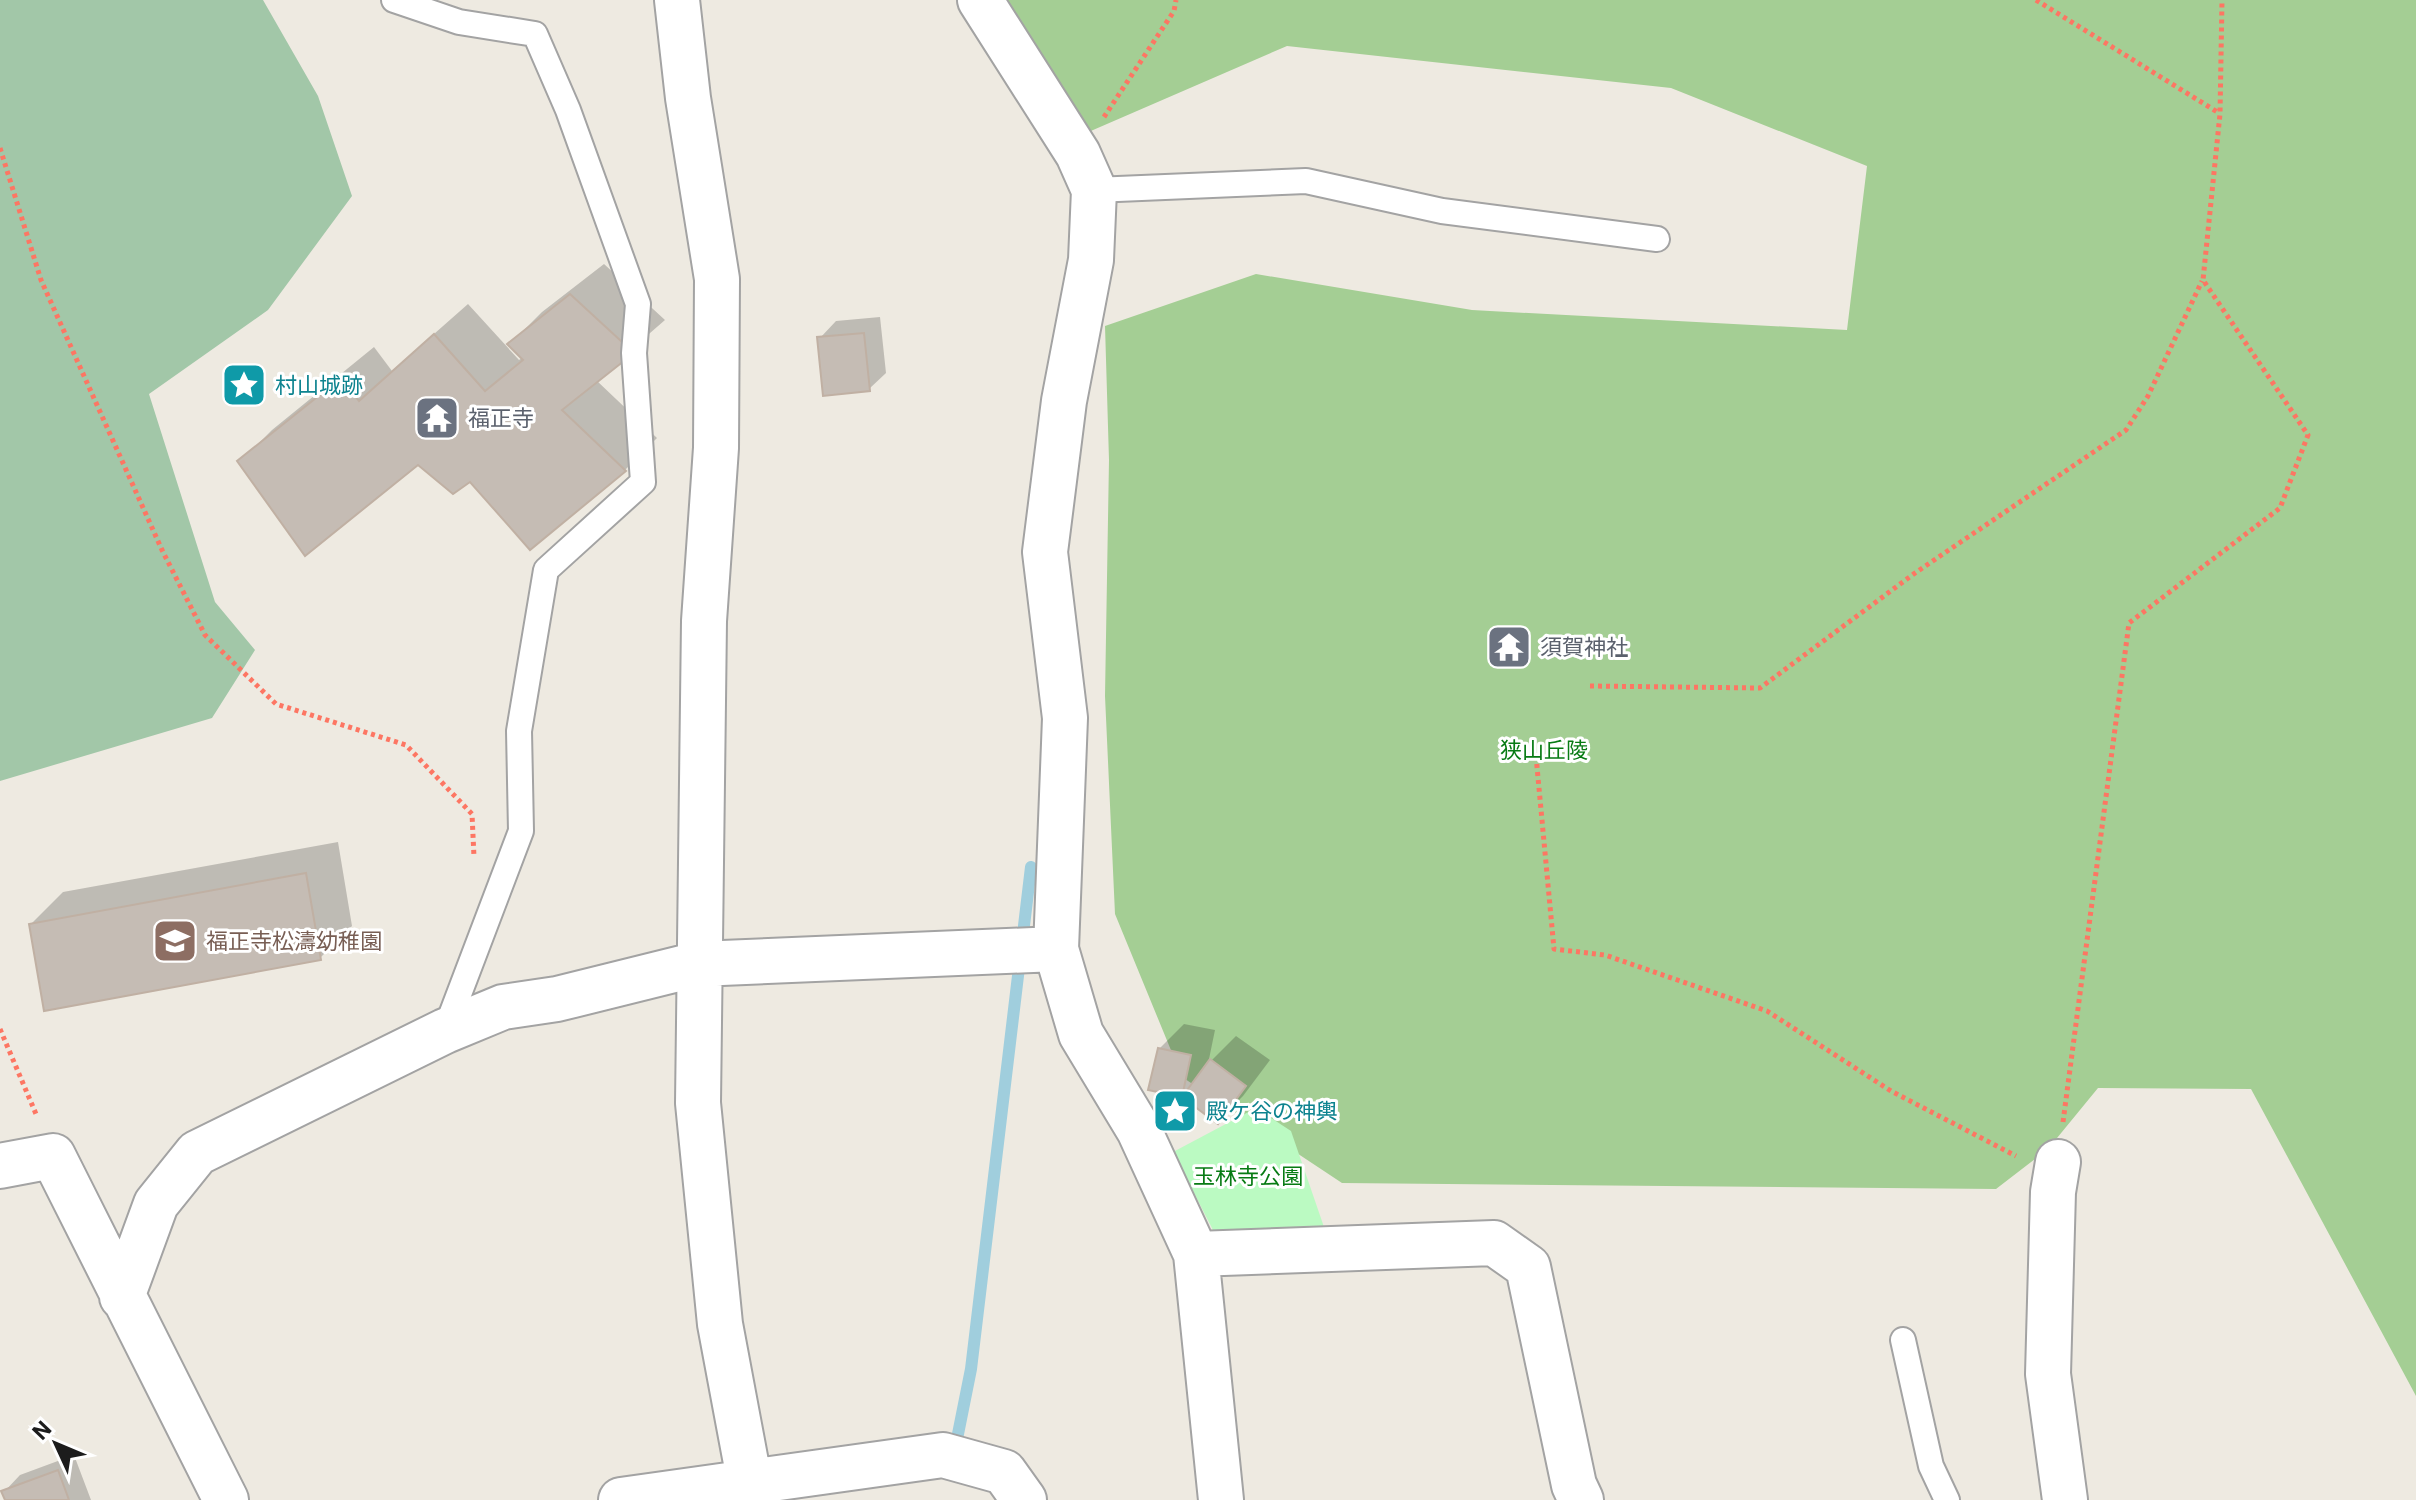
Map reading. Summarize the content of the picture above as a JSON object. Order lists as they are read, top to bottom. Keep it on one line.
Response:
{"parks":["狭山丘陵","玉林寺公園"],"places":{"place":["村山城跡","殿ケ谷の神輿"],"temple":["福正寺","須賀神社"],"school or university":["福正寺松濤幼稚園"]},"north":"top left"}
